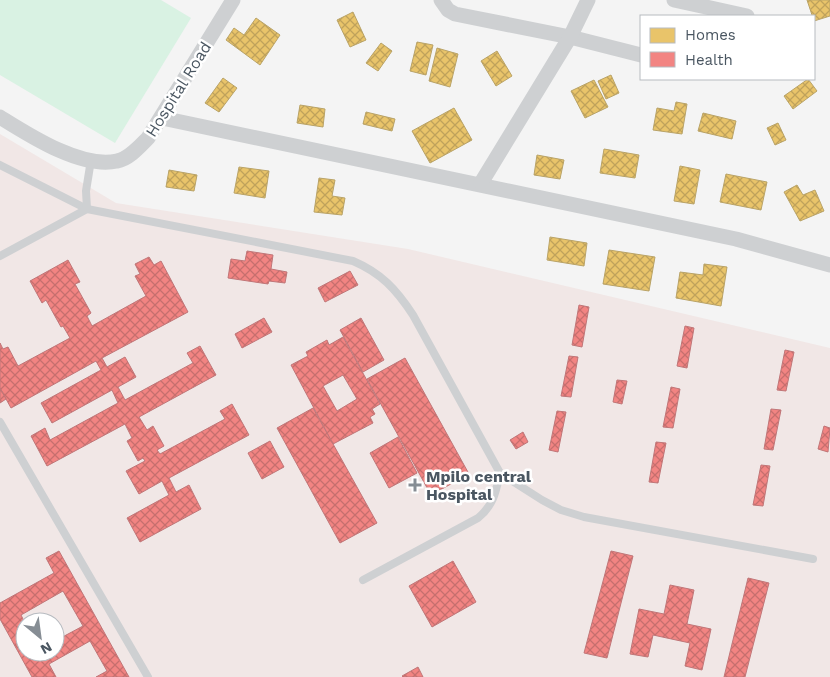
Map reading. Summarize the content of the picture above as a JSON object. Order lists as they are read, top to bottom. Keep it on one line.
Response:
{"streets":{"street":["Hospital Road"]},"places":{"health":["Mpilo central Hospital"]},"legend":["Homes","Health"],"north":"bottom right"}
